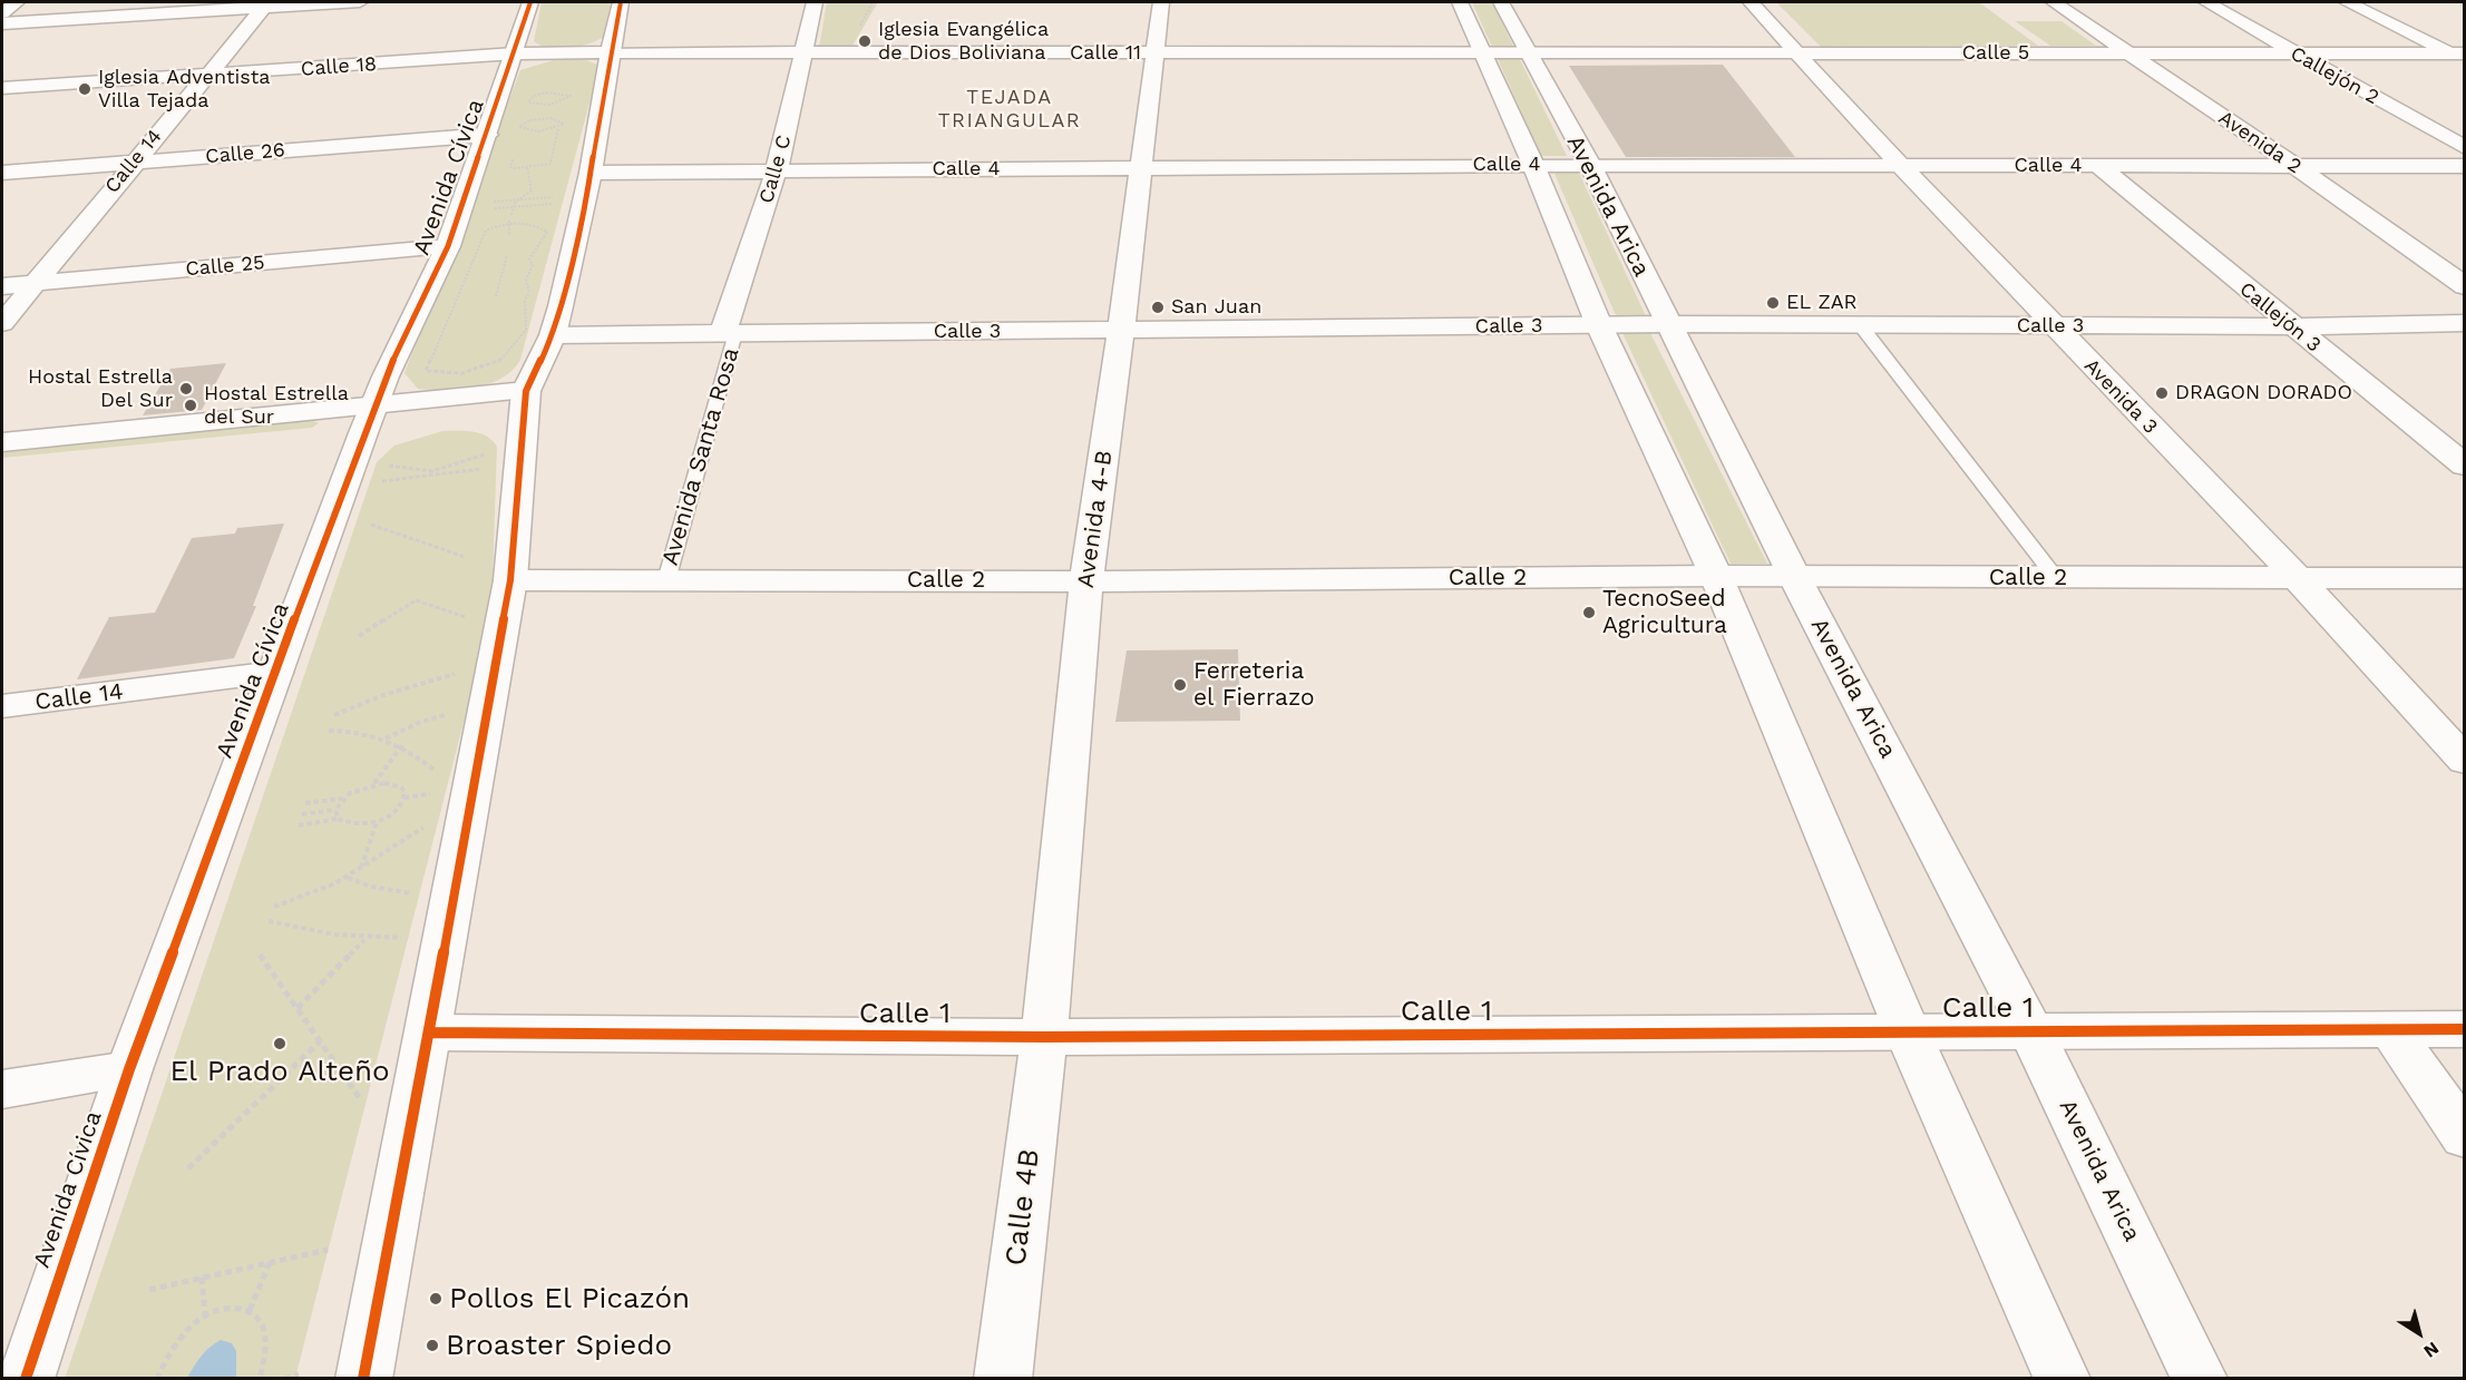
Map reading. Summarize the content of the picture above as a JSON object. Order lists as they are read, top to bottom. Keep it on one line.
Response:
{"streets":{"street":["Calle 11","Calle 5","Calle 18","Callejón 2","Avenida 2","Calle 26","Calle 14","Calle 4","Calle C","Avenida Cívica","Avenida Arica","Calle 25","Callejón 3","Calle 3","Avenida 3","Avenida 4-B","Calle 2","Calle 1","Calle 4B"],"lane":["Avenida Santa Rosa"]},"crossings":[["Calle 11","Calle 5"],["Calle 11","Calle 18"],["Calle 11","Calle C"],["Calle 11","Avenida Arica"],["Calle 11","Avenida 4-B"],["Calle 5","Callejón 2"],["Calle 5","Avenida 2"],["Calle 5","Avenida Arica"],["Calle 5","Avenida 3"],["Calle 18","Calle 14"],["Calle 18","Avenida Cívica"],["Avenida 2","Calle 4"],["Calle 26","Calle 14"],["Calle 26","Avenida Cívica"],["Calle 14","Avenida Cívica"],["Calle 14","Calle 25"],["Calle 4","Calle C"],["Calle 4","Avenida Arica"],["Calle 4","Callejón 3"],["Calle 4","Avenida 3"],["Calle 4","Avenida 4-B"],["Calle C","Calle 3"],["Calle C","Avenida Santa Rosa"],["Avenida Cívica","Calle 25"],["Avenida Arica","Calle 3"],["Avenida Arica","Calle 2"],["Avenida Arica","Calle 1"],["Callejón 3","Calle 3"],["Calle 3","Avenida 3"],["Calle 3","Avenida Santa Rosa"],["Calle 3","Avenida 4-B"],["Avenida 3","Calle 2"],["Avenida Santa Rosa","Calle 2"],["Avenida 4-B","Calle 2"],["Avenida 4-B","Calle 1"],["Avenida 4-B","Calle 4B"],["Calle 1","Calle 4B"]],"districts":["TEJADA TRIANGULAR"],"places":["Iglesia Evangélica de Dios Boliviana","Iglesia Adventista Villa Tejada","EL ZAR","San Juan","Hostal Estrella Del Sur","DRAGON DORADO","Hostal Estrella del Sur","TecnoSeed Agricultura","Ferreteria el Fierrazo","El Prado Alteño","Pollos El Picazón","Broaster Spiedo"],"north":"bottom right"}
